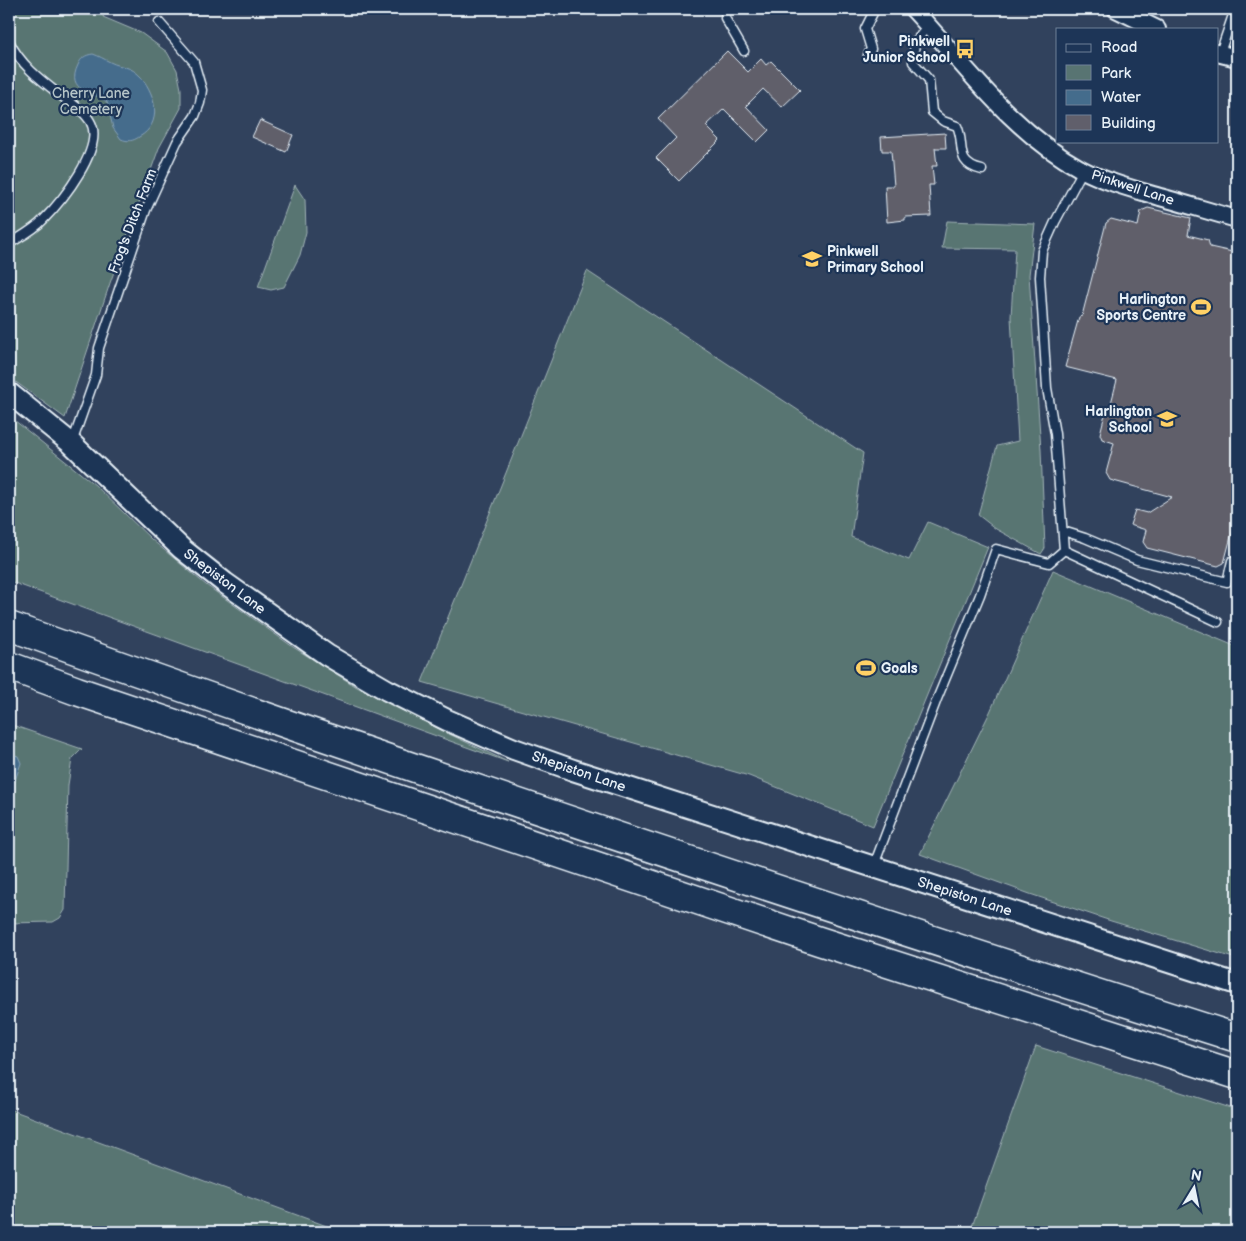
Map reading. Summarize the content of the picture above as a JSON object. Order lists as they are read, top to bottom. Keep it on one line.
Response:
{"streets":{"street":["Pinkwell Lane","Shepiston Lane"],"lane":["Frog's Ditch Farm"]},"crossings":[["Frog's Ditch Farm","Shepiston Lane"]],"parks":["Cherry Lane Cemetery"],"places":{"bus stop":["Pinkwell Junior School"],"school or university":["Pinkwell Primary School","Harlington School"],"sports":["Harlington Sports Centre","Goals"]},"legend":["Road","Park","Water","Building"],"north":"top"}
